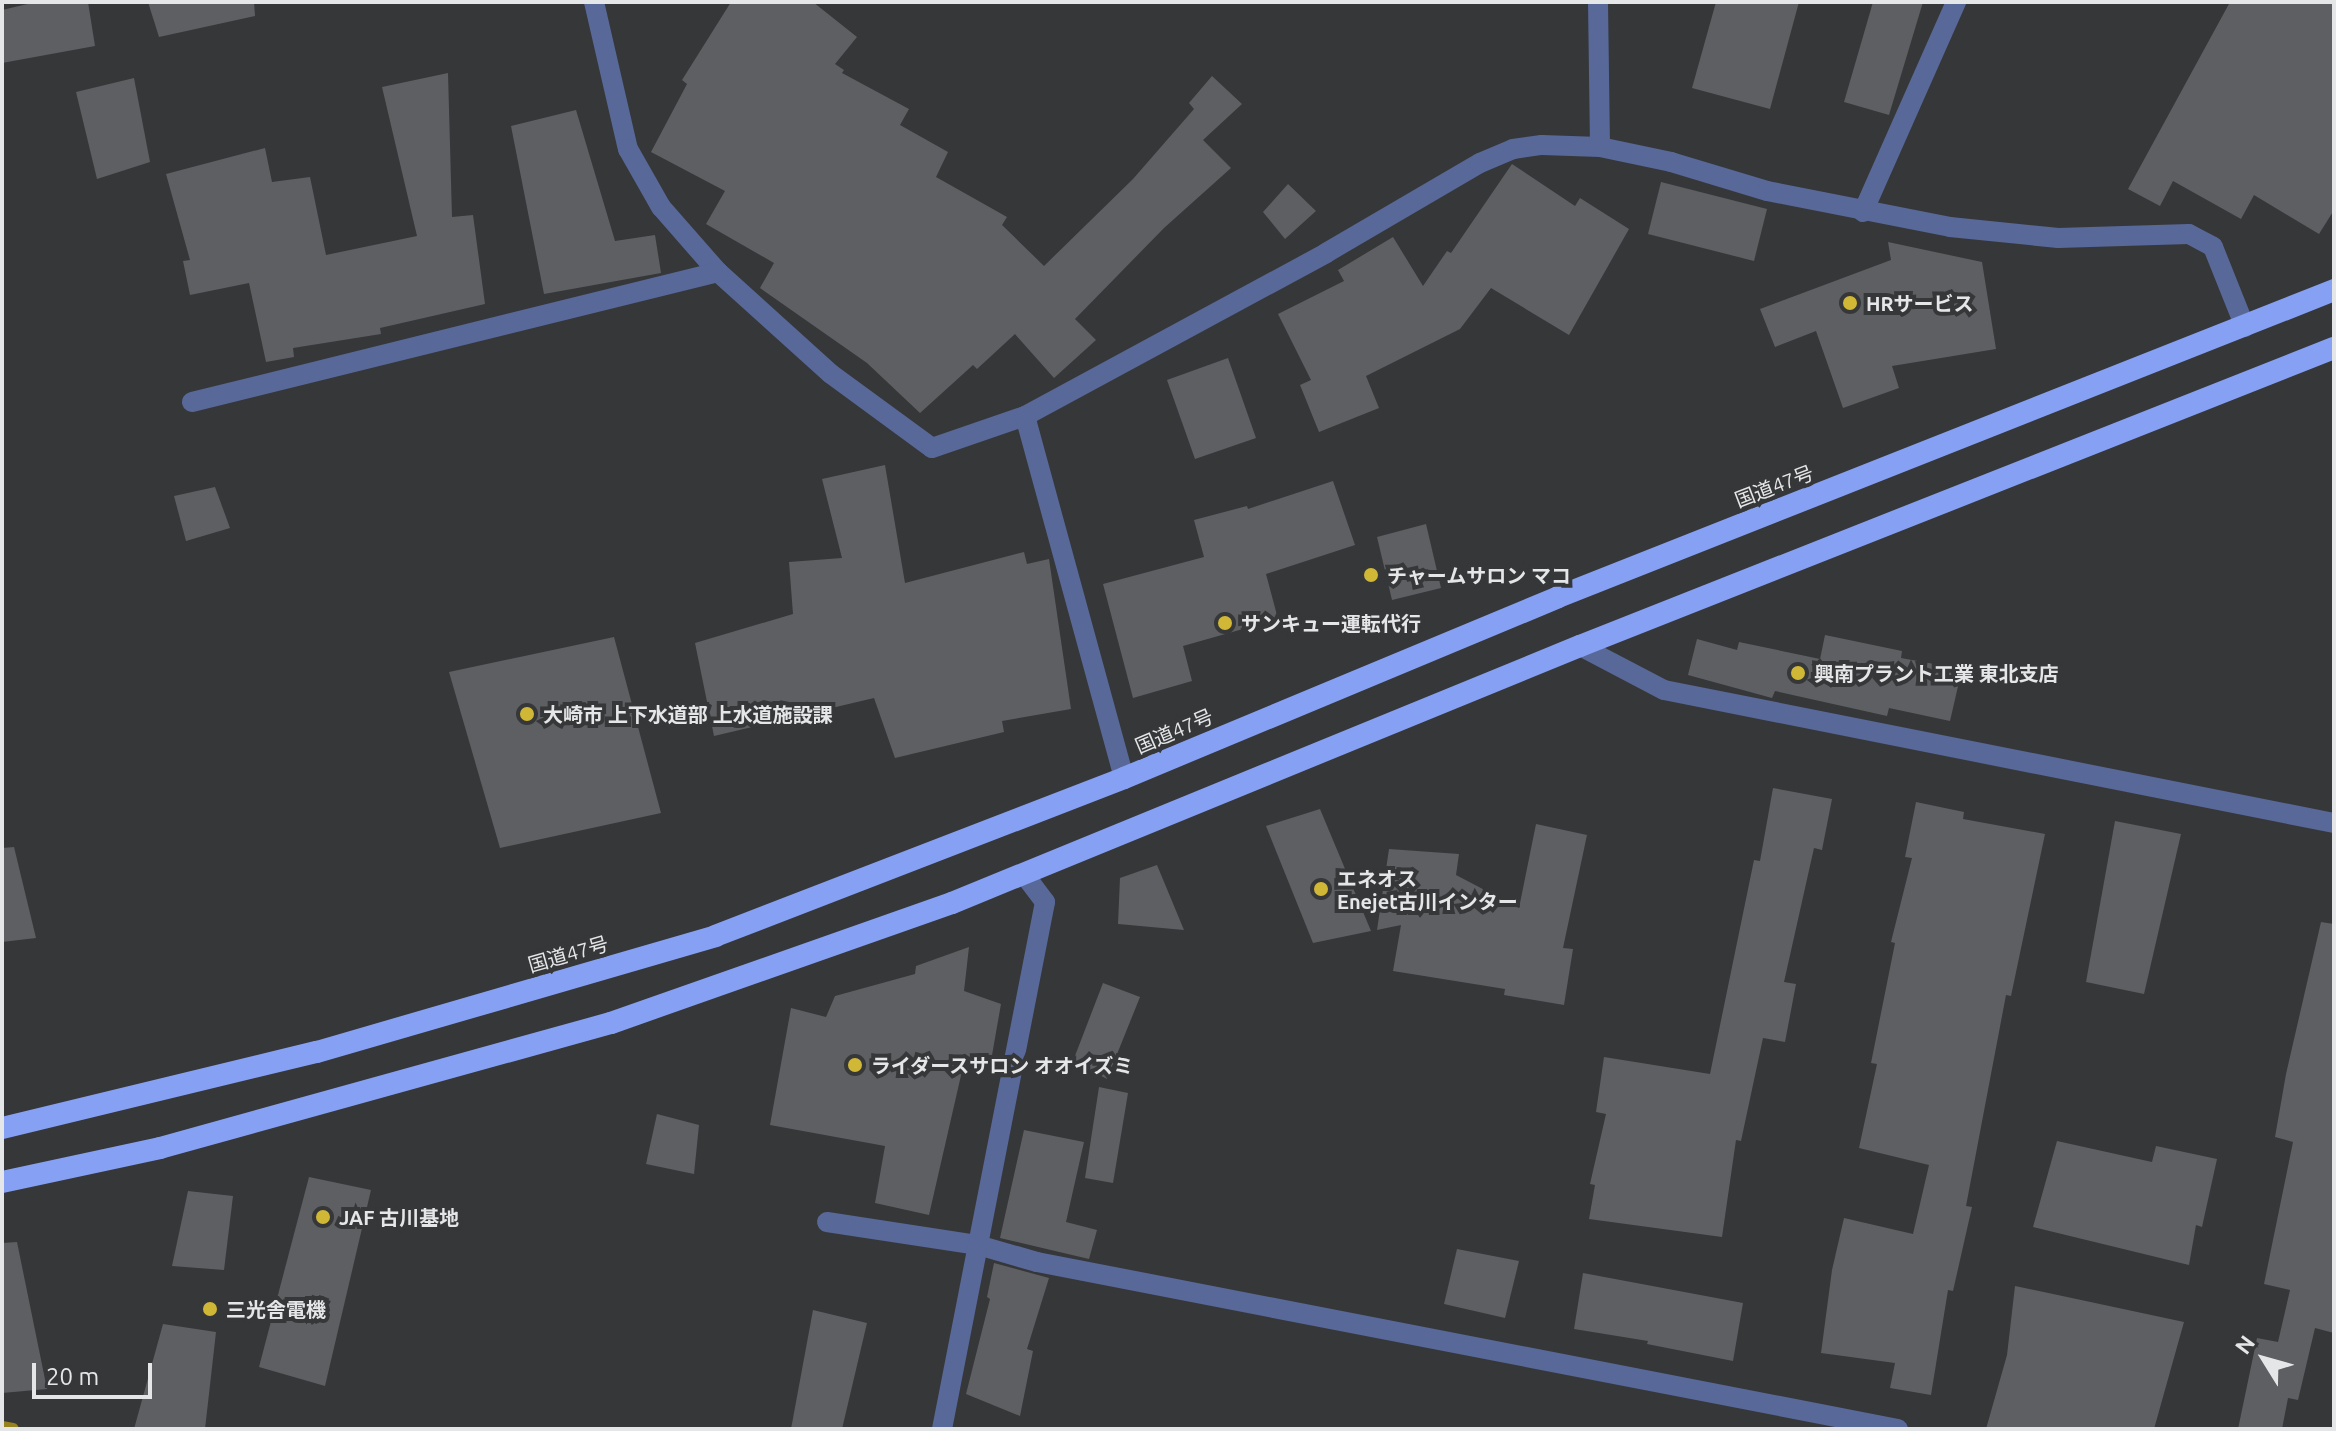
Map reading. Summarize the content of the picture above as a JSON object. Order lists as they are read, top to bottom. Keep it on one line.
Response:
{"streets":{"highway":["国道47号"]},"places":["HRサービス","チャームサロン マコ","サンキュー運転代行","興南プラント工業 東北支店","大崎市 上下水道部 上水道施設課","エネオス Enejet古川インター","ライダースサロン オオイズミ","JAF 古川基地","三光舎電機"],"scale_bar":"20 m","north":"top left"}
